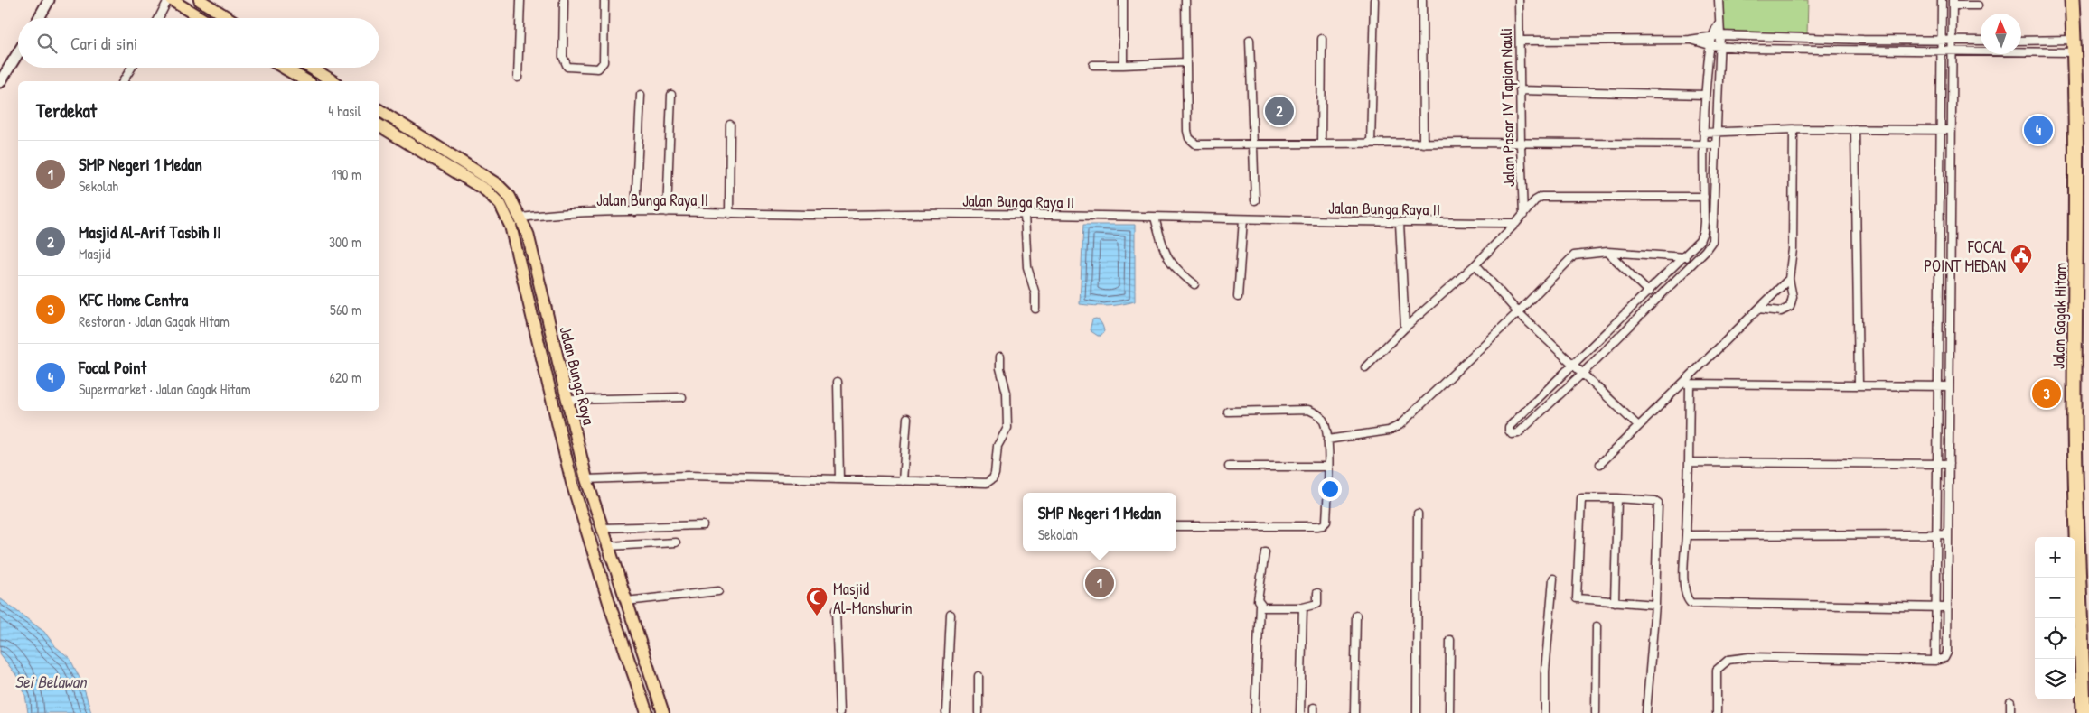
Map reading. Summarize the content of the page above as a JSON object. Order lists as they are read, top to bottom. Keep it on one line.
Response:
{"streets":{"highway":["Jalan Gagak Hitam"],"main road":["Jalan Bunga Raya"],"street":["Jalan Pasar IV Tapian Nauli","Jalan Bunga Raya II"]},"crossings":[["Jalan Bunga Raya II","Jalan Bunga Raya"]],"water":["Sei Belawan"],"places":{"public building":["FOCAL POINT MEDAN"],"mosque":["Masjid Al-Manshurin"]},"north":"top","page":{"search":"Cari di sini","heading":["Terdekat","4 hasil"],"pins":["2","4","3","1"],"list":[{"mark":"1","name":"SMP Negeri 1 Medan","note":"Sekolah","value":"190 m"},{"mark":"2","name":"Masjid Al-Arif Tasbih II","note":"Masjid","value":"300 m"},{"mark":"3","name":"KFC Home Centra","note":"Restoran · Jalan Gagak Hitam","value":"560 m"},{"mark":"4","name":"Focal Point","note":"Supermarket · Jalan Gagak Hitam","value":"620 m"}],"popup":["SMP Negeri 1 Medan","Sekolah"],"map_buttons":["+","−"]}}
